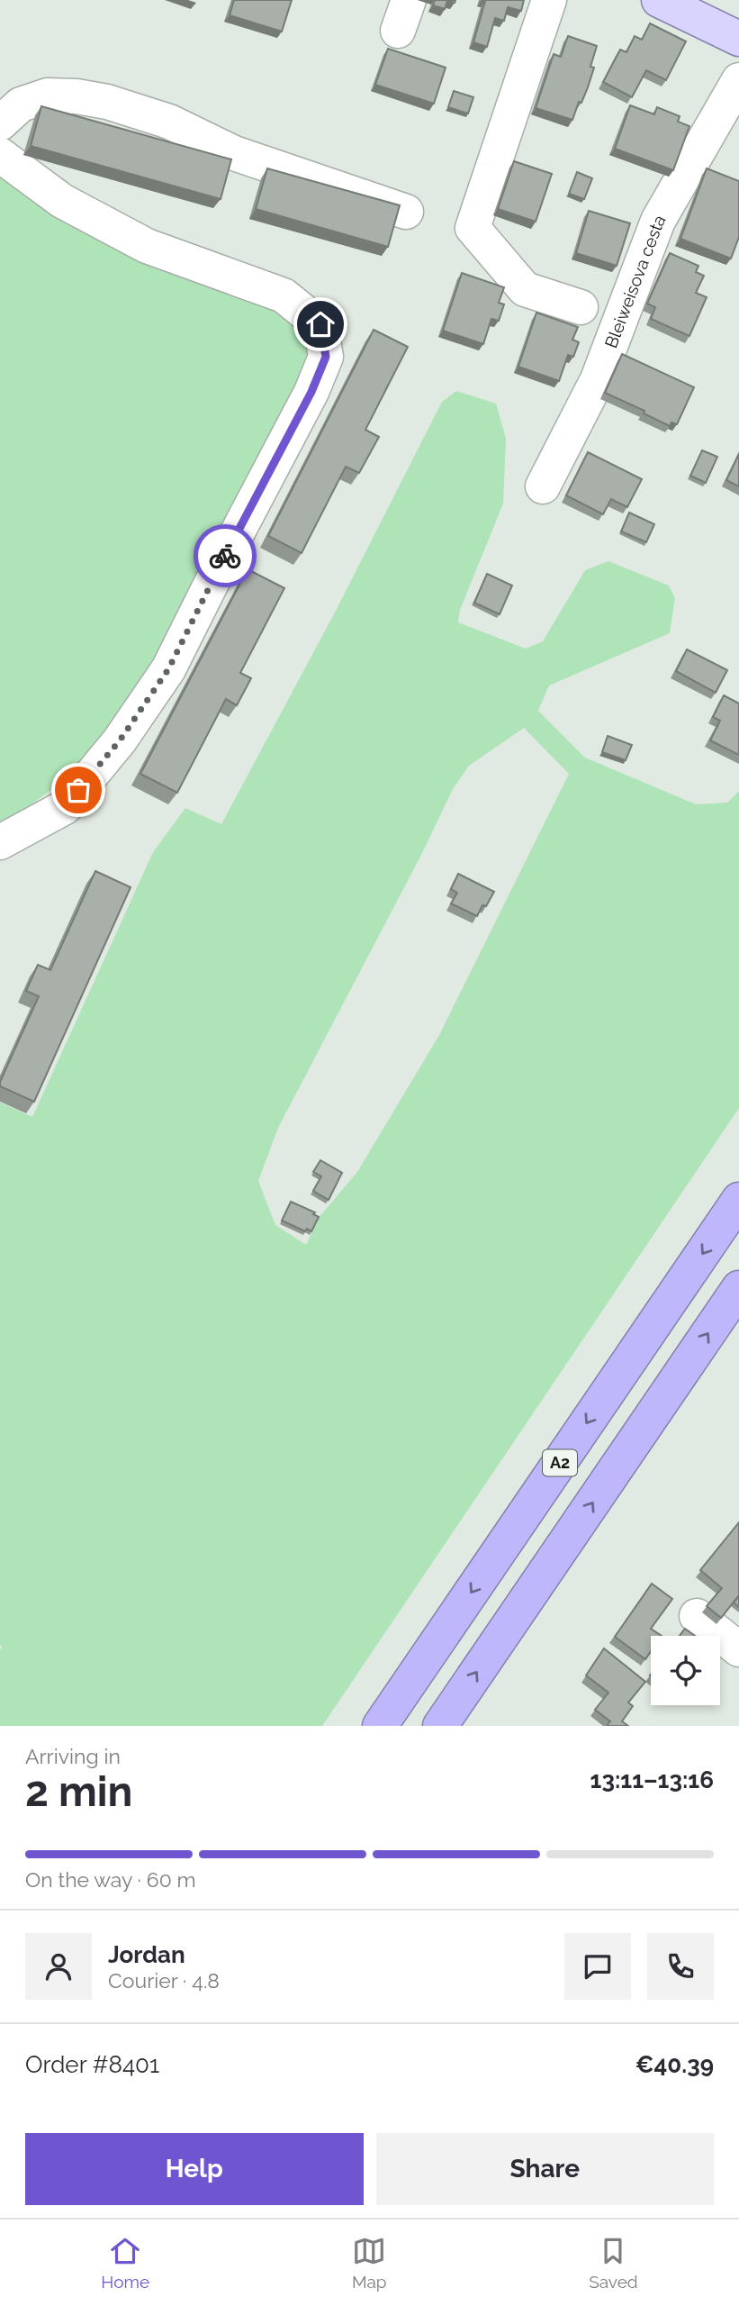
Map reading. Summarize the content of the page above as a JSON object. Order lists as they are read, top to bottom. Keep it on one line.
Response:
{"streets":{"highway":["A2"],"street":["Bleiweisova cesta"]},"page":{"heading":["2 min","Arriving in","13:11–13:16"],"panel":["Jordan","Courier · 4.8","Order #8401","€40.39"],"bar":"On the way · 60 m","buttons":["Help","Share"],"tabs":["Home","Map","Saved"]}}
